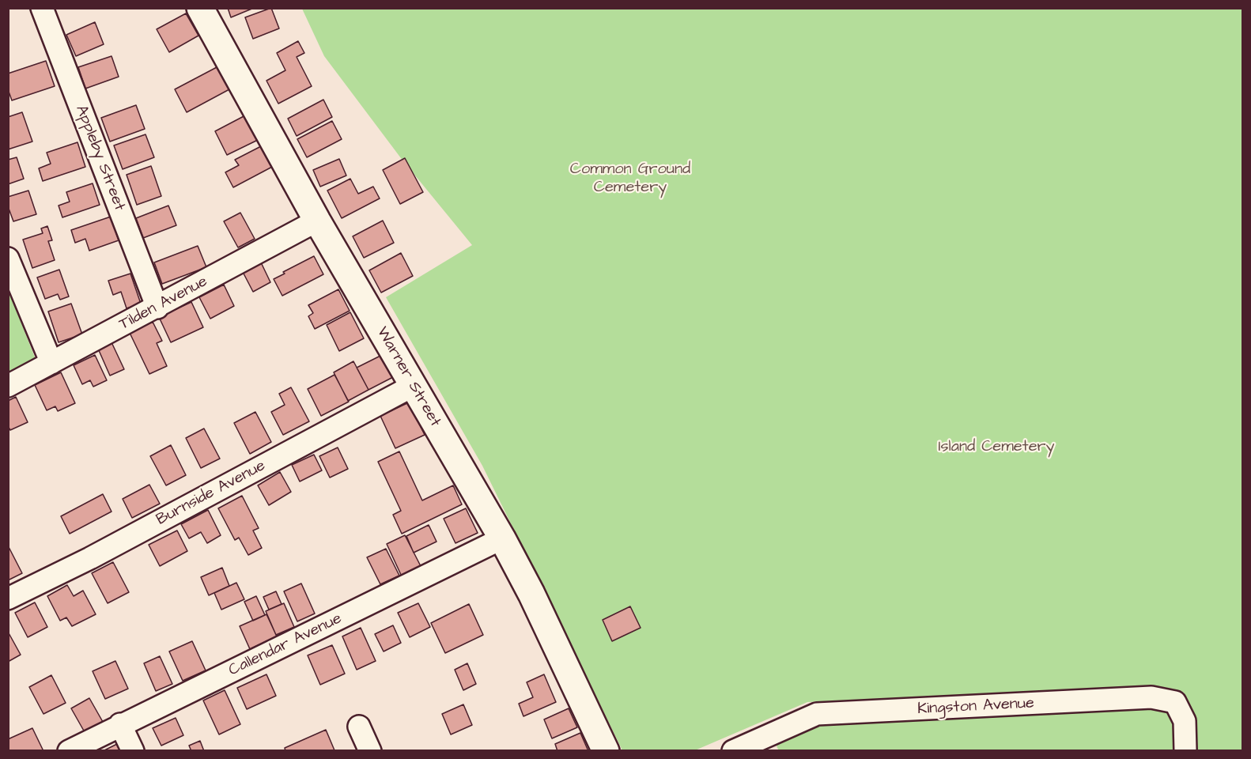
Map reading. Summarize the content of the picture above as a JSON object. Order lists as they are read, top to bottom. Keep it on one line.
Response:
{"streets":{"street":["Appleby Street","Tilden Avenue","Warner Street","Burnside Avenue","Callendar Avenue","Kingston Avenue"]},"crossings":[["Appleby Street","Tilden Avenue"],["Tilden Avenue","Warner Street"],["Warner Street","Burnside Avenue"],["Warner Street","Callendar Avenue"]],"parks":["Common Ground Cemetery","Island Cemetery"]}
